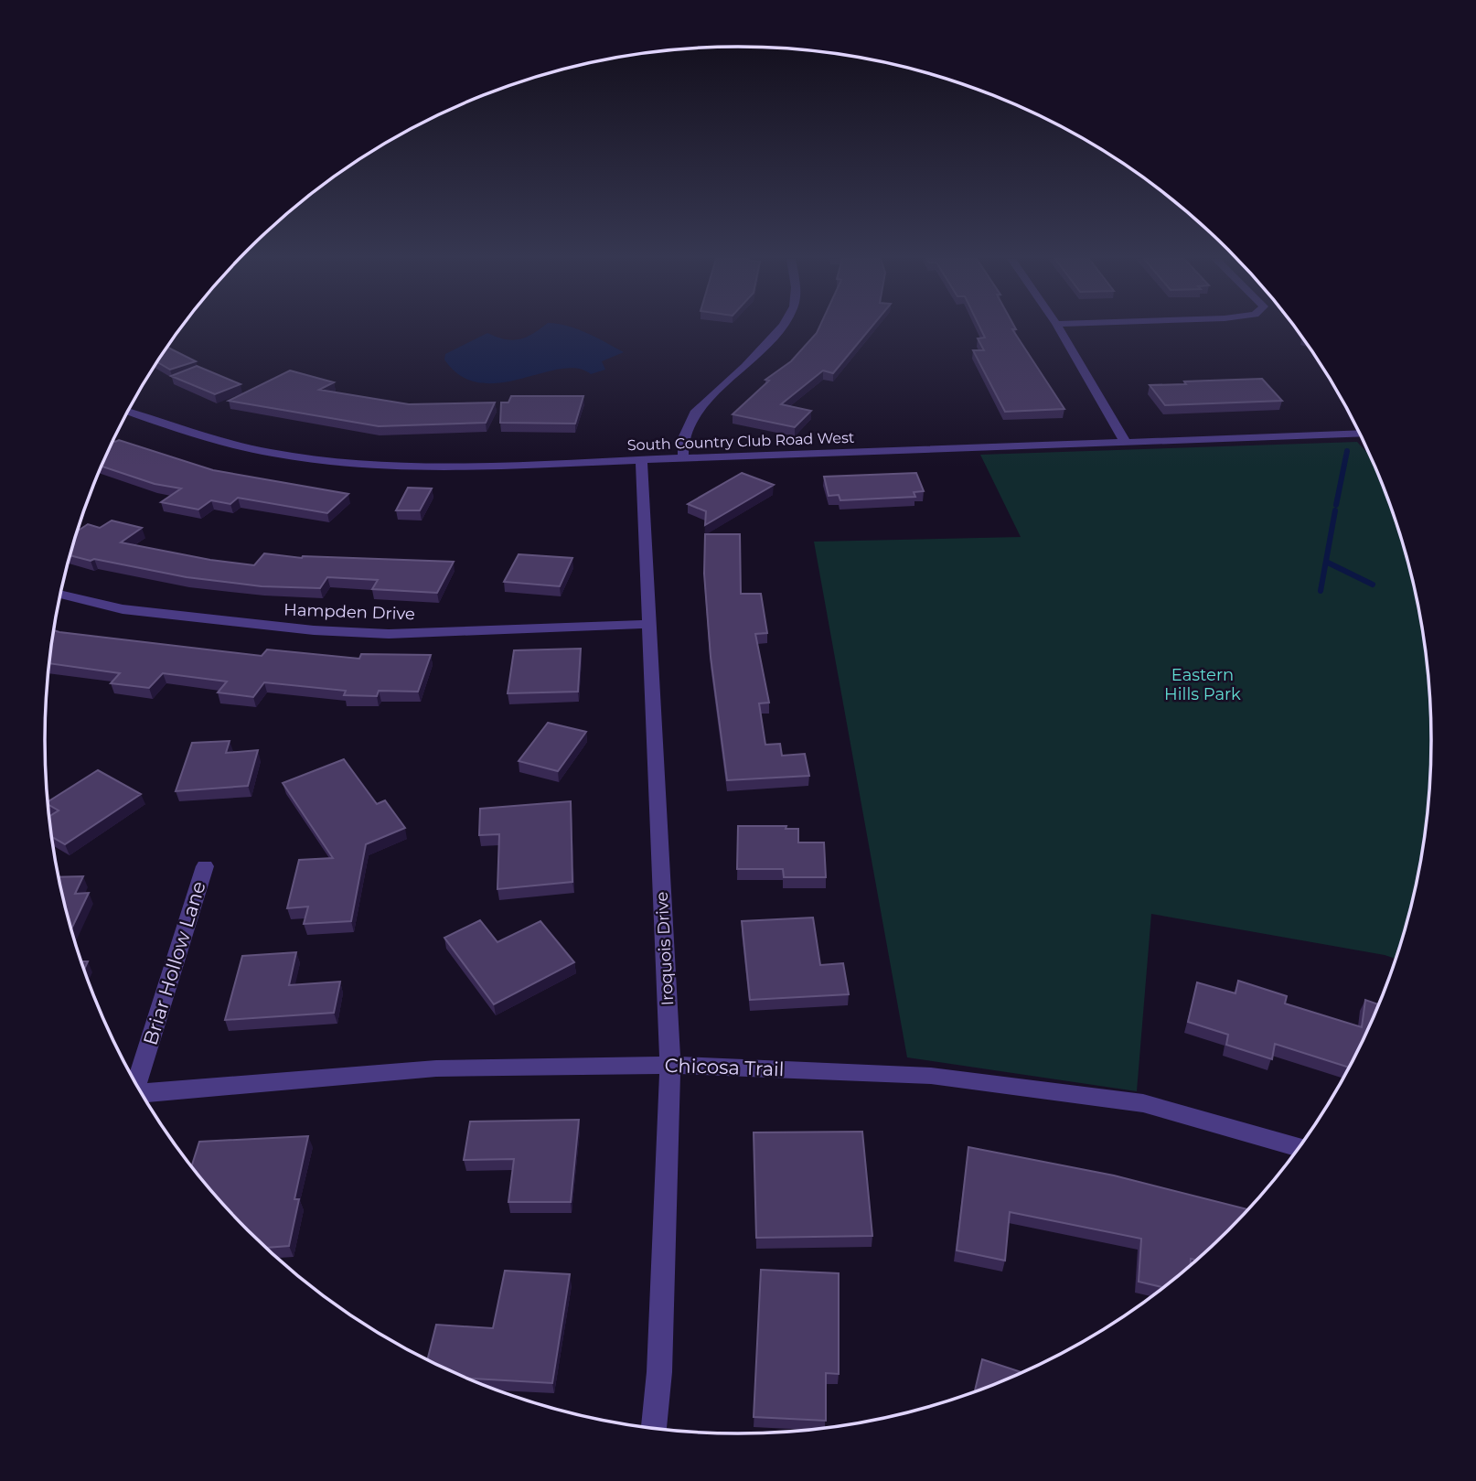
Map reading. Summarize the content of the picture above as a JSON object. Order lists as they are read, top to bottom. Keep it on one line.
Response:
{"streets":{"street":["South Country Club Road West","Hampden Drive","Iroquois Drive","Briar Hollow Lane","Chicosa Trail"]},"crossings":[["South Country Club Road West","Iroquois Drive"],["Hampden Drive","Iroquois Drive"],["Iroquois Drive","Chicosa Trail"]],"parks":["Eastern Hills Park"]}
